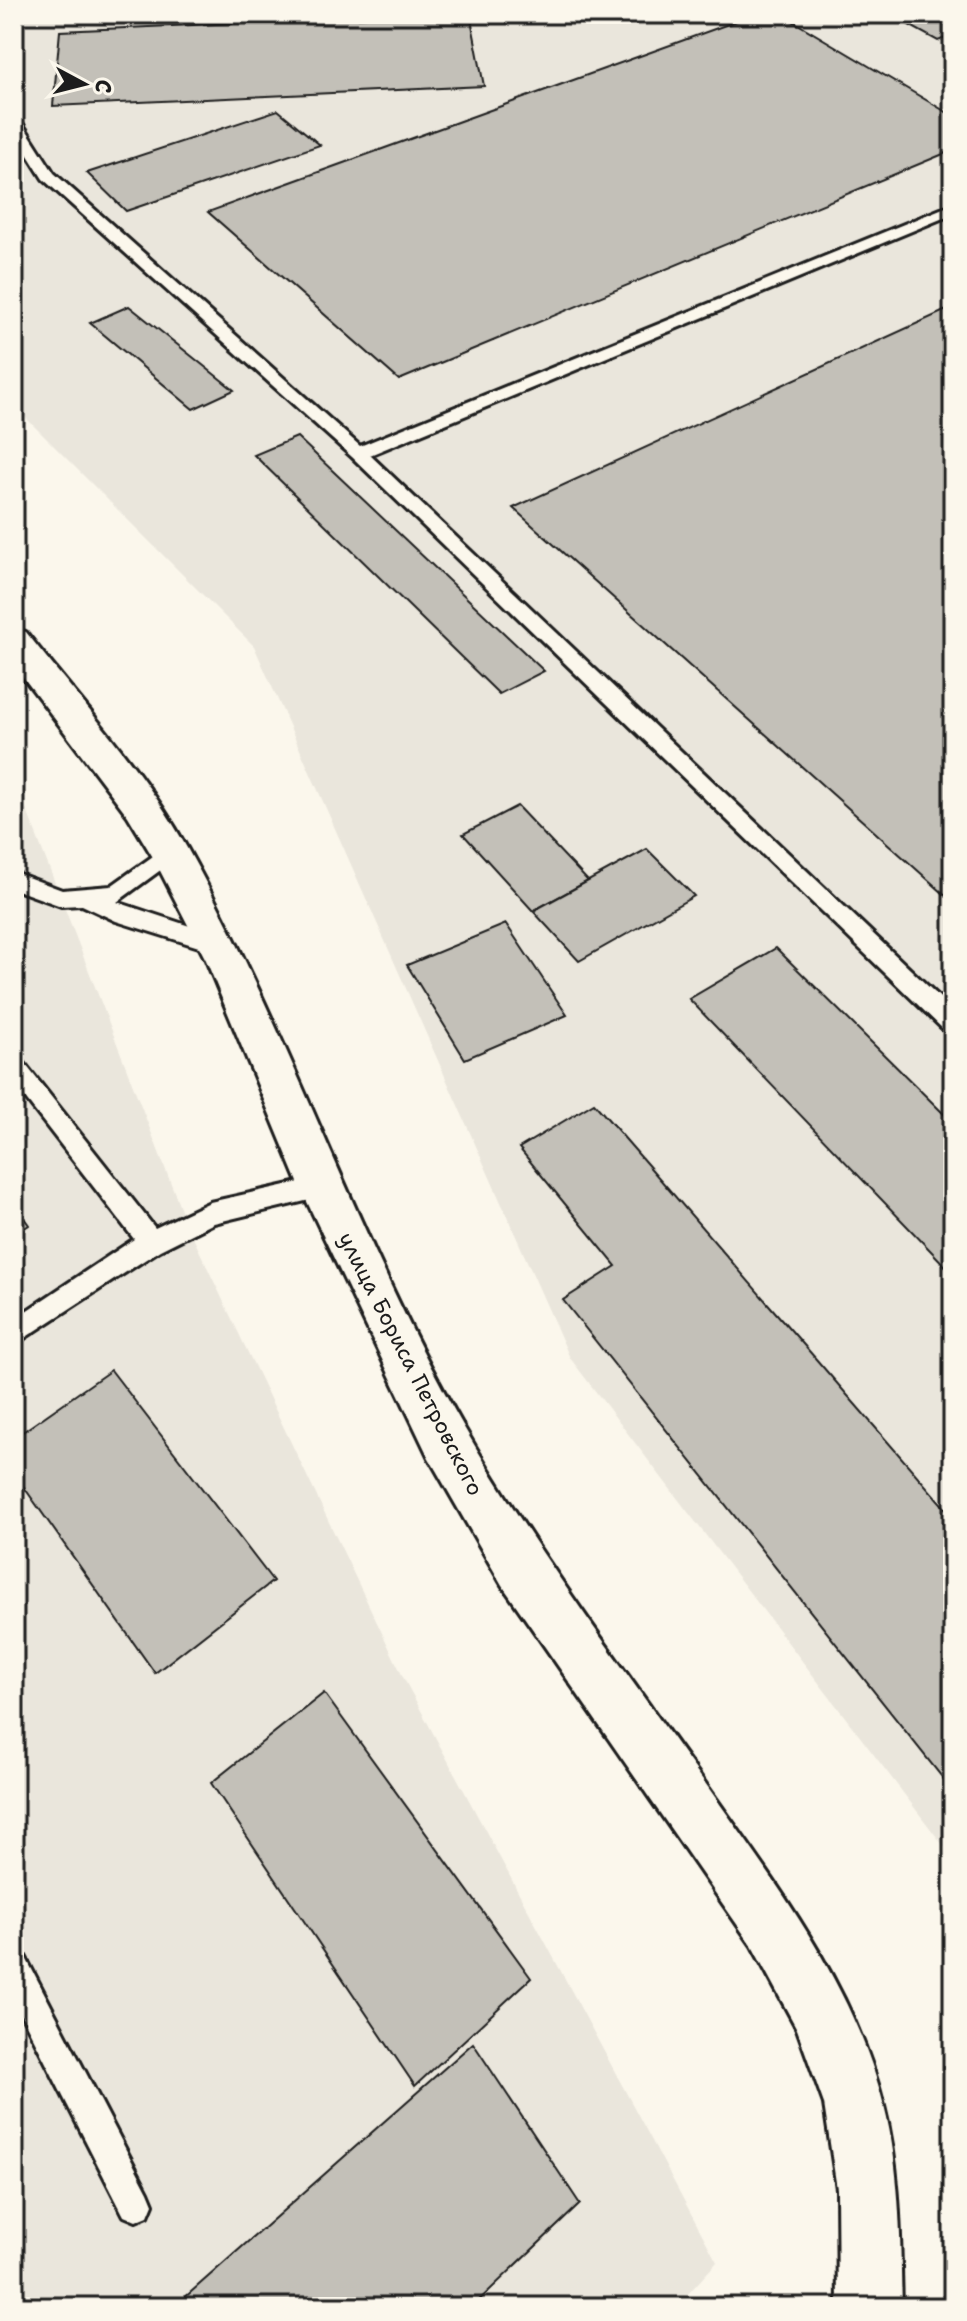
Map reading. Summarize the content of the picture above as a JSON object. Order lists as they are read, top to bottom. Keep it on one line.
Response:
{"streets":{"street":["улица Бориса Петровского"]},"north":"right"}
